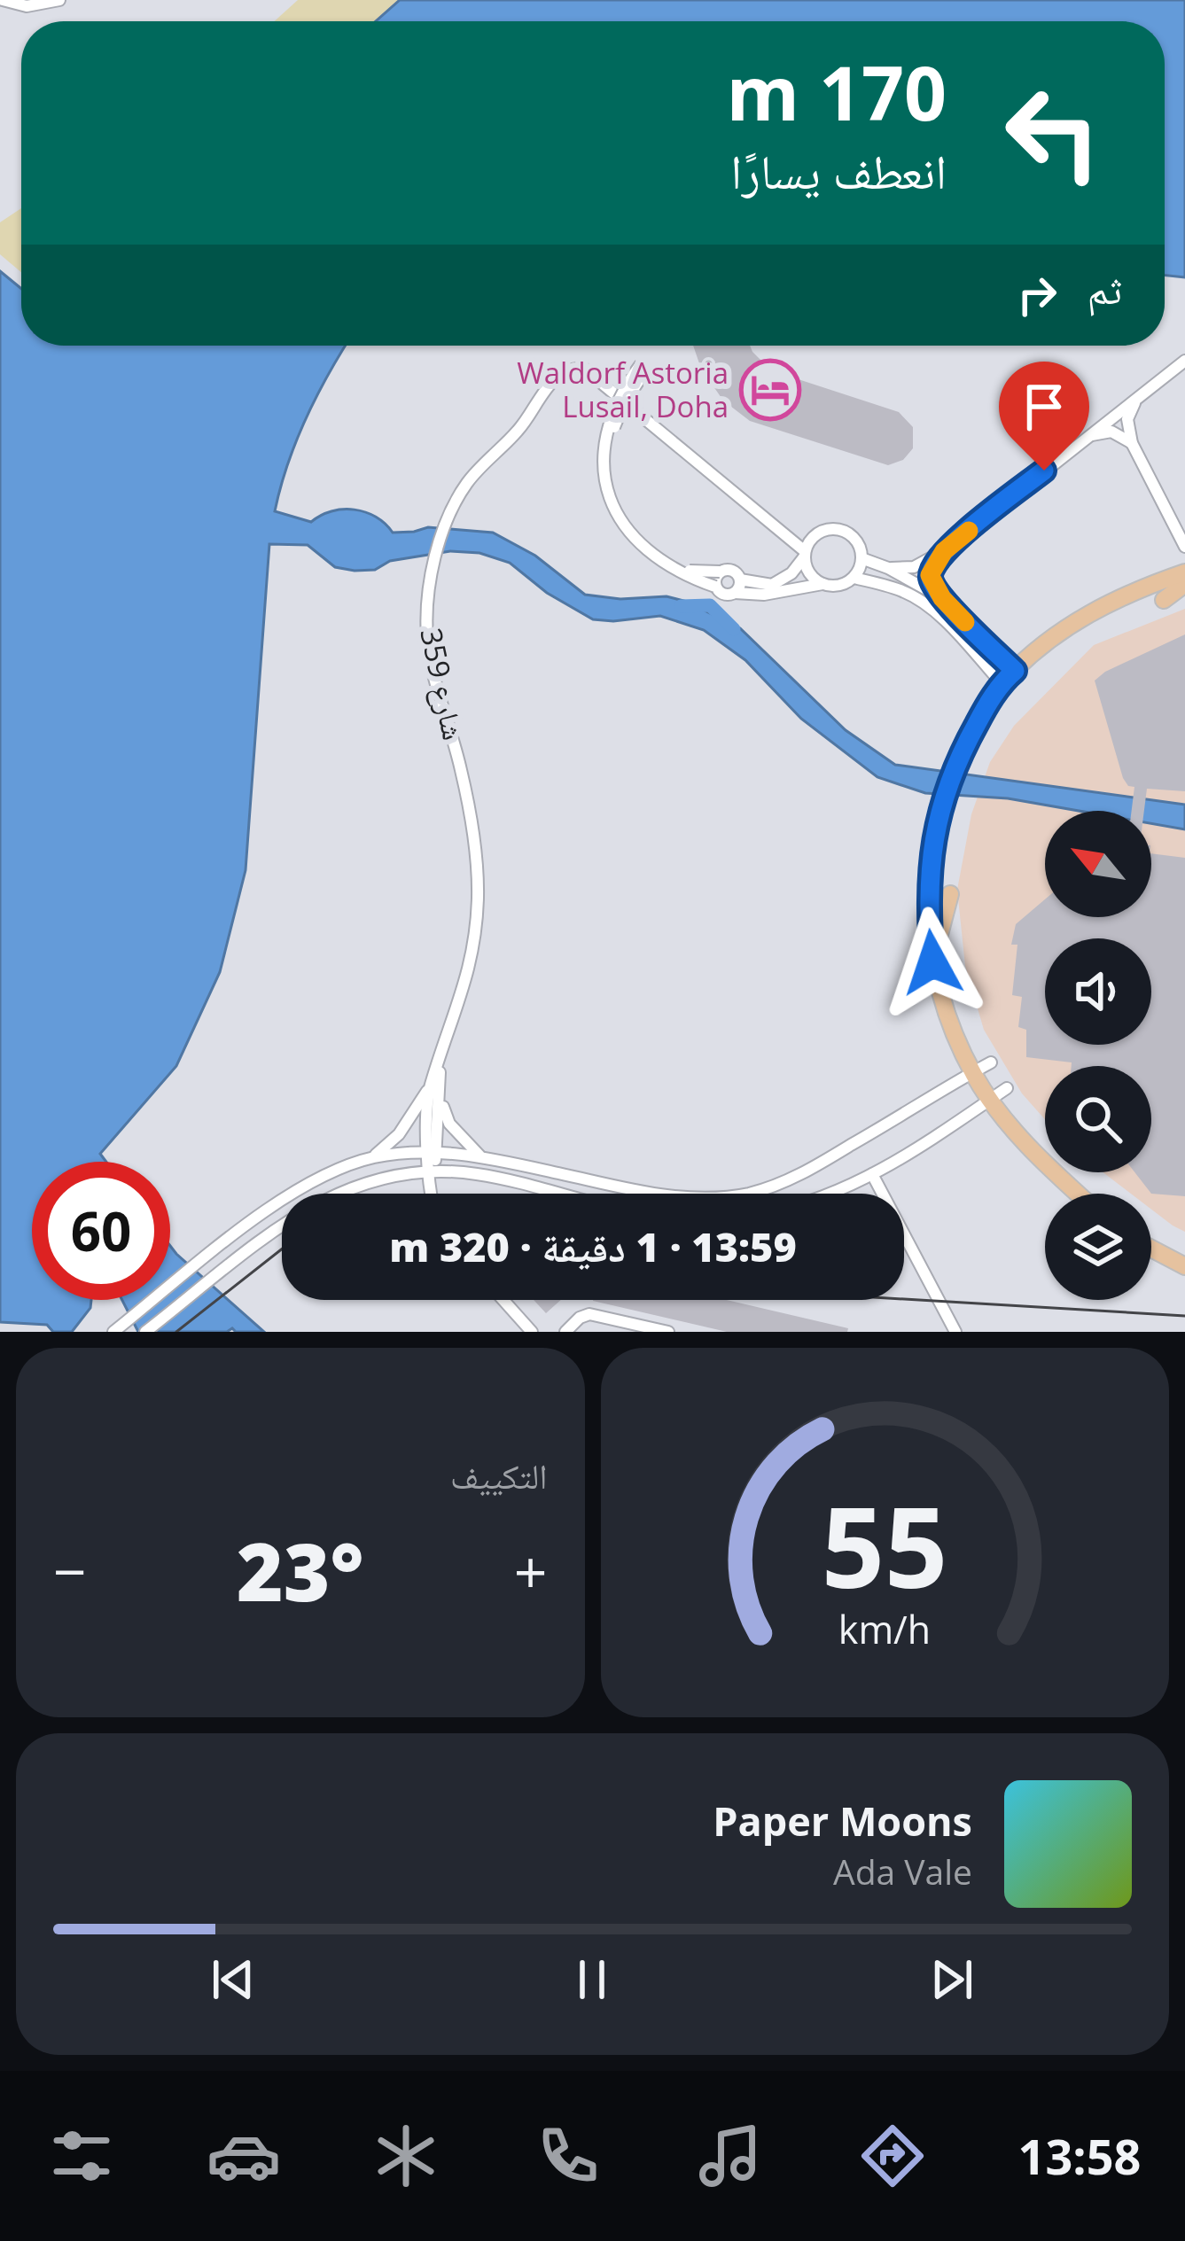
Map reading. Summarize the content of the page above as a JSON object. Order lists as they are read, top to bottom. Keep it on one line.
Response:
{"streets":{"street":["شارع 359"]},"places":{"hotel":["Waldorf Astoria Lusail, Doha"]},"north":"top left","page":{"turn":["170 m","انعطف يسارًا"],"then":"ثم","limit":"60","trip":"13:59 · 1 دقيقة · 320 m","tile":"التكييف","heat":["−","23°","+"],"song":["Paper Moons","Ada Vale"],"tabs":"13:58","gauge":["55","km/h"]}}
